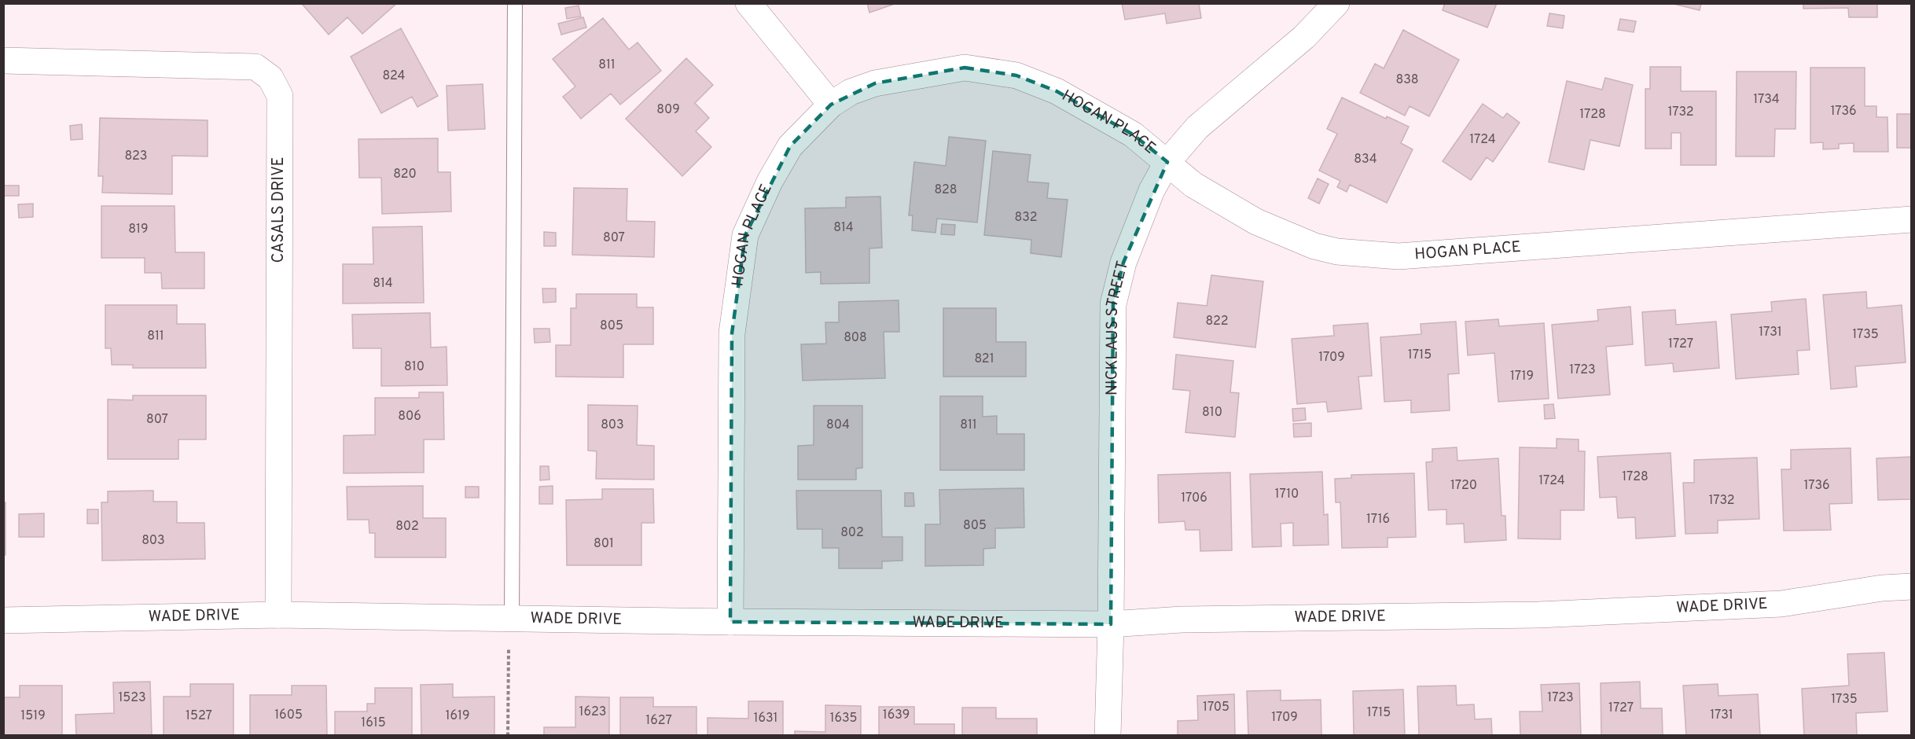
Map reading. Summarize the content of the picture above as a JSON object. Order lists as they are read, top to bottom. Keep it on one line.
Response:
{"streets":{"street":["HOGAN PLACE","CASALS DRIVE","NICKLAUS STREET","WADE DRIVE"]},"crossings":[["HOGAN PLACE","NICKLAUS STREET"],["HOGAN PLACE","WADE DRIVE"],["CASALS DRIVE","WADE DRIVE"],["NICKLAUS STREET","WADE DRIVE"]],"house_numbers":["811","824","838","1734","809","1736","1732","1728","1724","823","834","820","828","832","814","819","807","814","822","805","1731","1735","811","808","1727","1715","1709","821","810","1723","1719","810","806","807","803","804","811","1728","1724","1720","1736","1710","1706","1732","1716","805","802","802","803","801","1523","1723","1735","1705","1727","1623","1715","1605","1639","1731","1519","1527","1619","1709","1631","1635","1627","1615"]}
